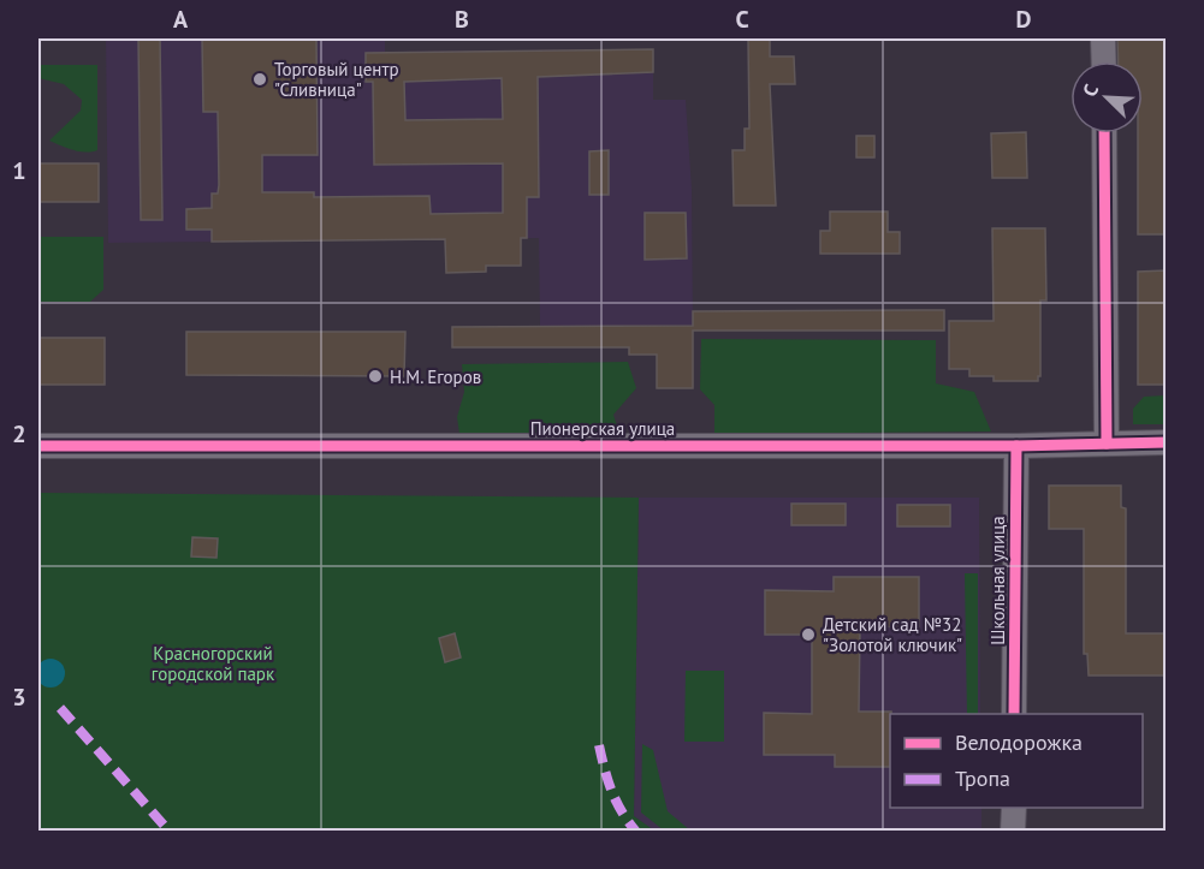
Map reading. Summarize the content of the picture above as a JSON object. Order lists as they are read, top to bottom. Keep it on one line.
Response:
{"streets":{"street":["Пионерская улица","Школьная улица"]},"crossings":[["Пионерская улица","Школьная улица"]],"parks":["Красногорский городской парк"],"places":["Торговый центр \"Сливница\"","Н.М. Егоров","Детский сад №32 \"Золотой ключик\""],"legend":["Велодорожка","Тропа"],"north":"top left","grid":{"columns":["A","B","C","D"],"rows":["1","2","3"]}}
